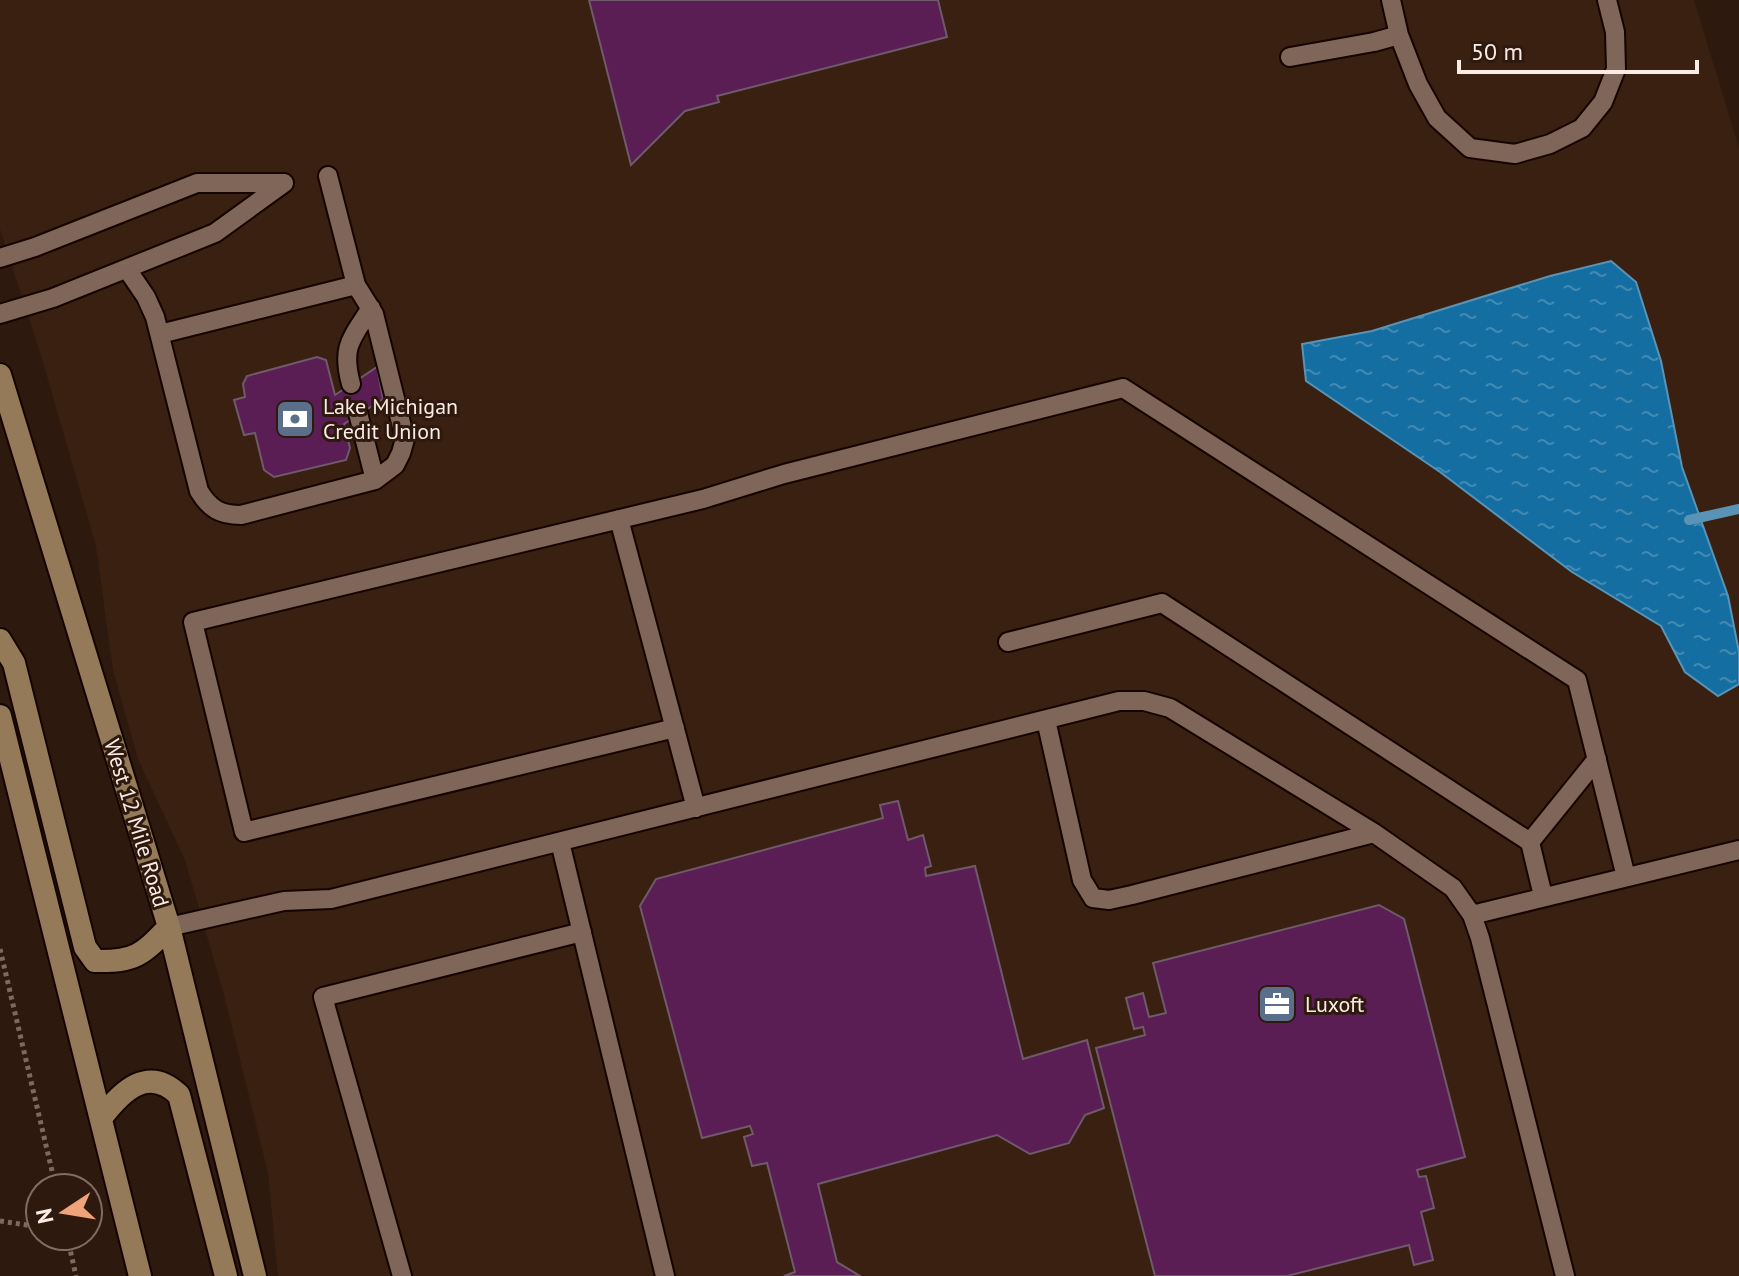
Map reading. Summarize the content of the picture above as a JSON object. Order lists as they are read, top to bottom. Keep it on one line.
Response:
{"streets":{"main road":["West 12 Mile Road"]},"places":{"bank":["Lake Michigan Credit Union"],"office":["Luxoft"]},"scale_bar":"50 m","north":"left"}
